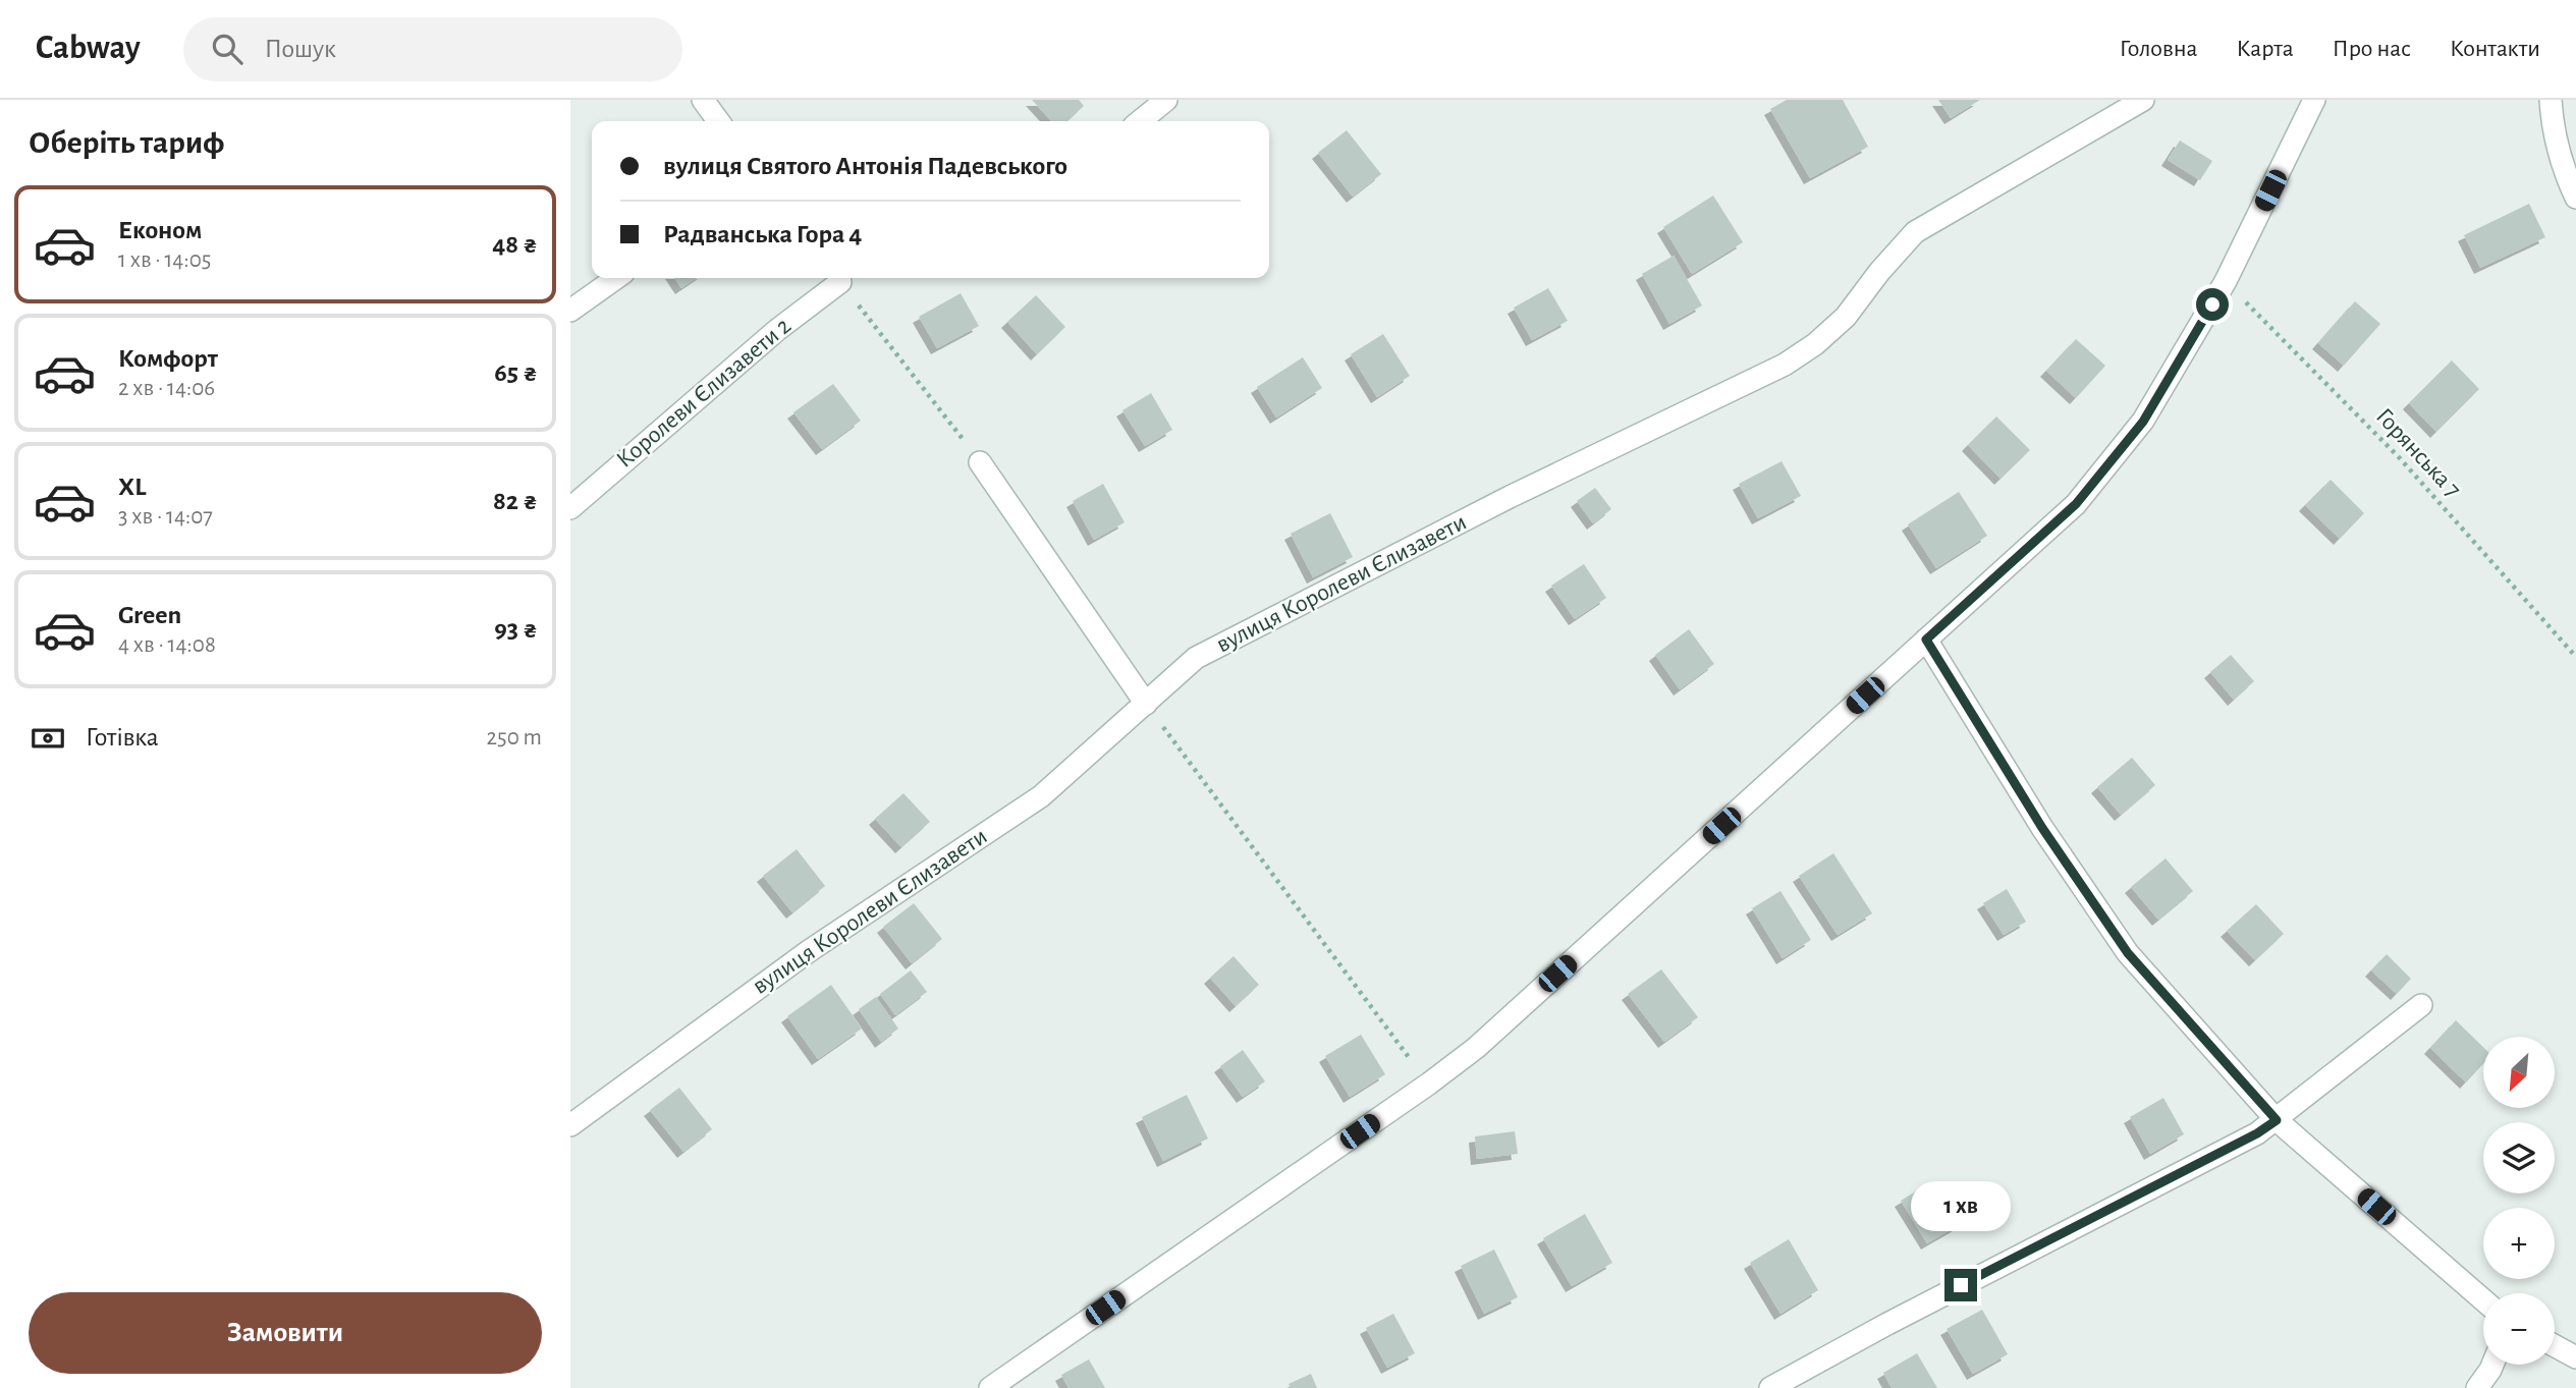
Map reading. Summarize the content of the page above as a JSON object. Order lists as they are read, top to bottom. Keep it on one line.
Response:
{"streets":{"street":["Королеви Єлизавети 2","вулиця Королеви Єлизавети"],"path":["Горянська 7"]},"north":"bottom left","page":{"header":"Cabway","search":"Пошук","nav":["Головна","Карта","Про нас","Контакти"],"heading":"Оберіть тариф","banner":["вулиця Святого Антонія Падевського","Радванська Гора 4"],"list":[{"name":"Економ","note":"1 хв · 14:05","value":"48 ₴"},{"name":"Комфорт","note":"2 хв · 14:06","value":"65 ₴"},{"name":"XL","note":"3 хв · 14:07","value":"82 ₴"},{"name":"Green","note":"4 хв · 14:08","value":"93 ₴"}],"pay":["Готівка","250 m"],"map_buttons":["+","−"],"bubble":"1 хв","buttons":"Замовити"}}
